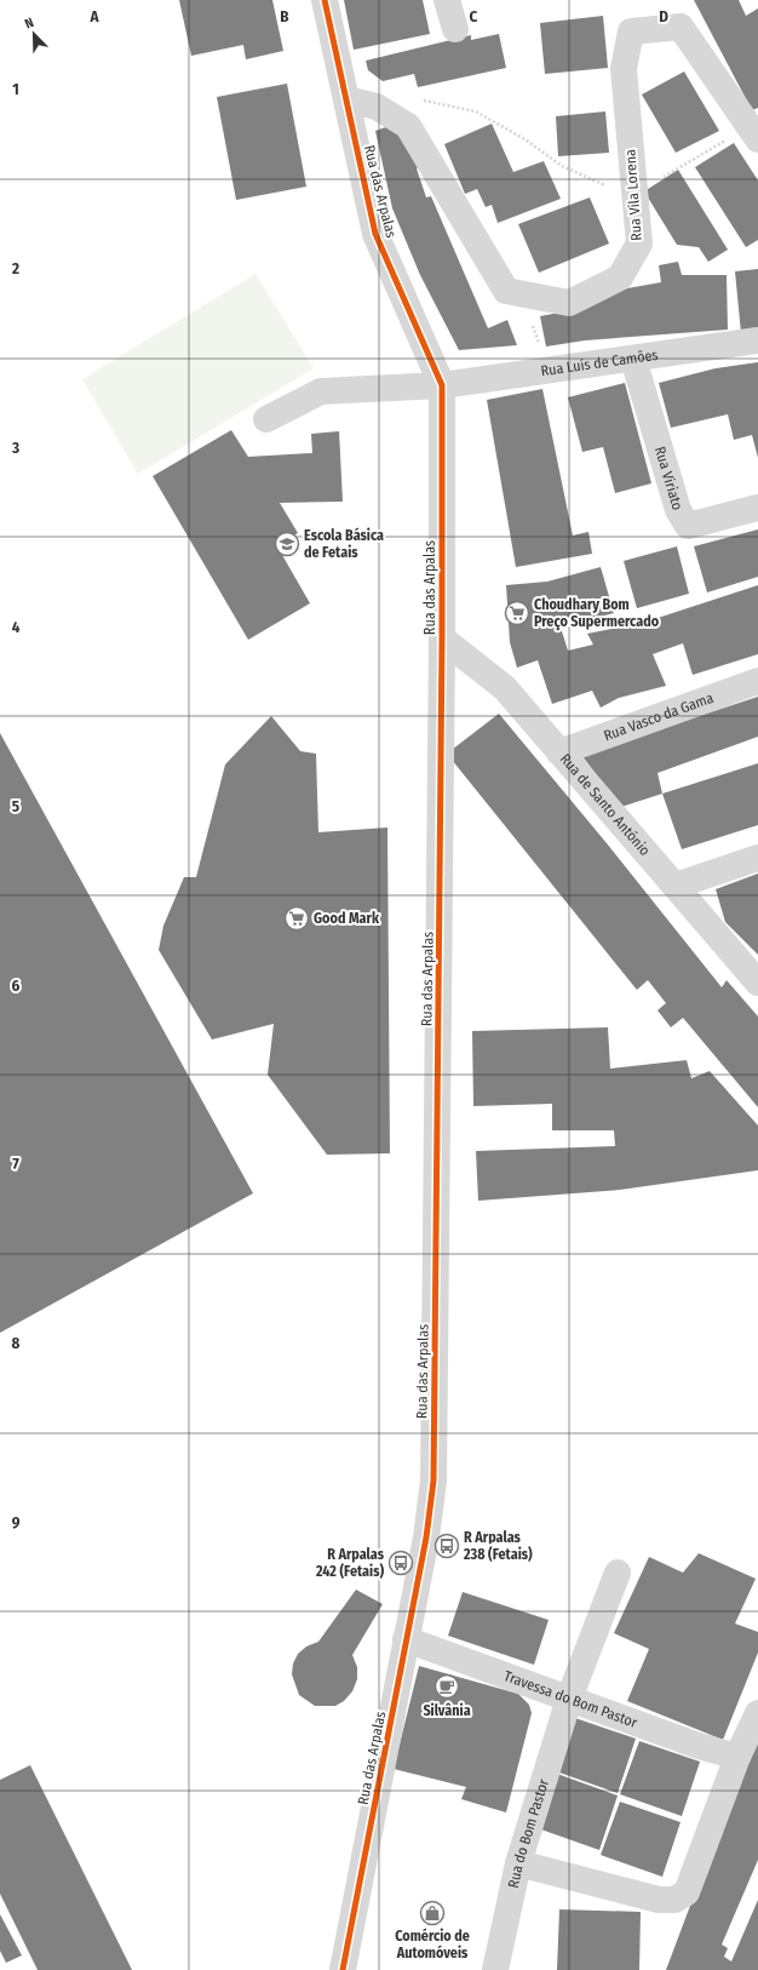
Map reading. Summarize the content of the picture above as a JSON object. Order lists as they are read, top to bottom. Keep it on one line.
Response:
{"streets":{"street":["Rua das Arpalas","Rua Vila Lorena","Rua Luís de Camões","Rua Viriato","Rua Vasco da Gama","Rua de Santo António","Travessa do Bom Pastor","Rua do Bom Pastor"]},"crossings":[["Rua das Arpalas","Rua Vila Lorena"],["Rua das Arpalas","Rua Luís de Camões"],["Rua das Arpalas","Rua de Santo António"],["Rua das Arpalas","Travessa do Bom Pastor"],["Rua Luís de Camões","Rua Viriato"],["Rua Vasco da Gama","Rua de Santo António"],["Travessa do Bom Pastor","Rua do Bom Pastor"]],"places":{"school or university":["Escola Básica de Fetais"],"supermarket":["Choudhary Bom Preço Supermercado","Good Mark"],"bus stop":["R Arpalas 238 (Fetais)","R Arpalas 242 (Fetais)"],"cafe":["Silvânia"],"shop":["Comércio de Automóveis"]},"north":"top left","grid":{"columns":["A","B","C","D"],"rows":["1","2","3","4","5","6","7","8","9"]}}
